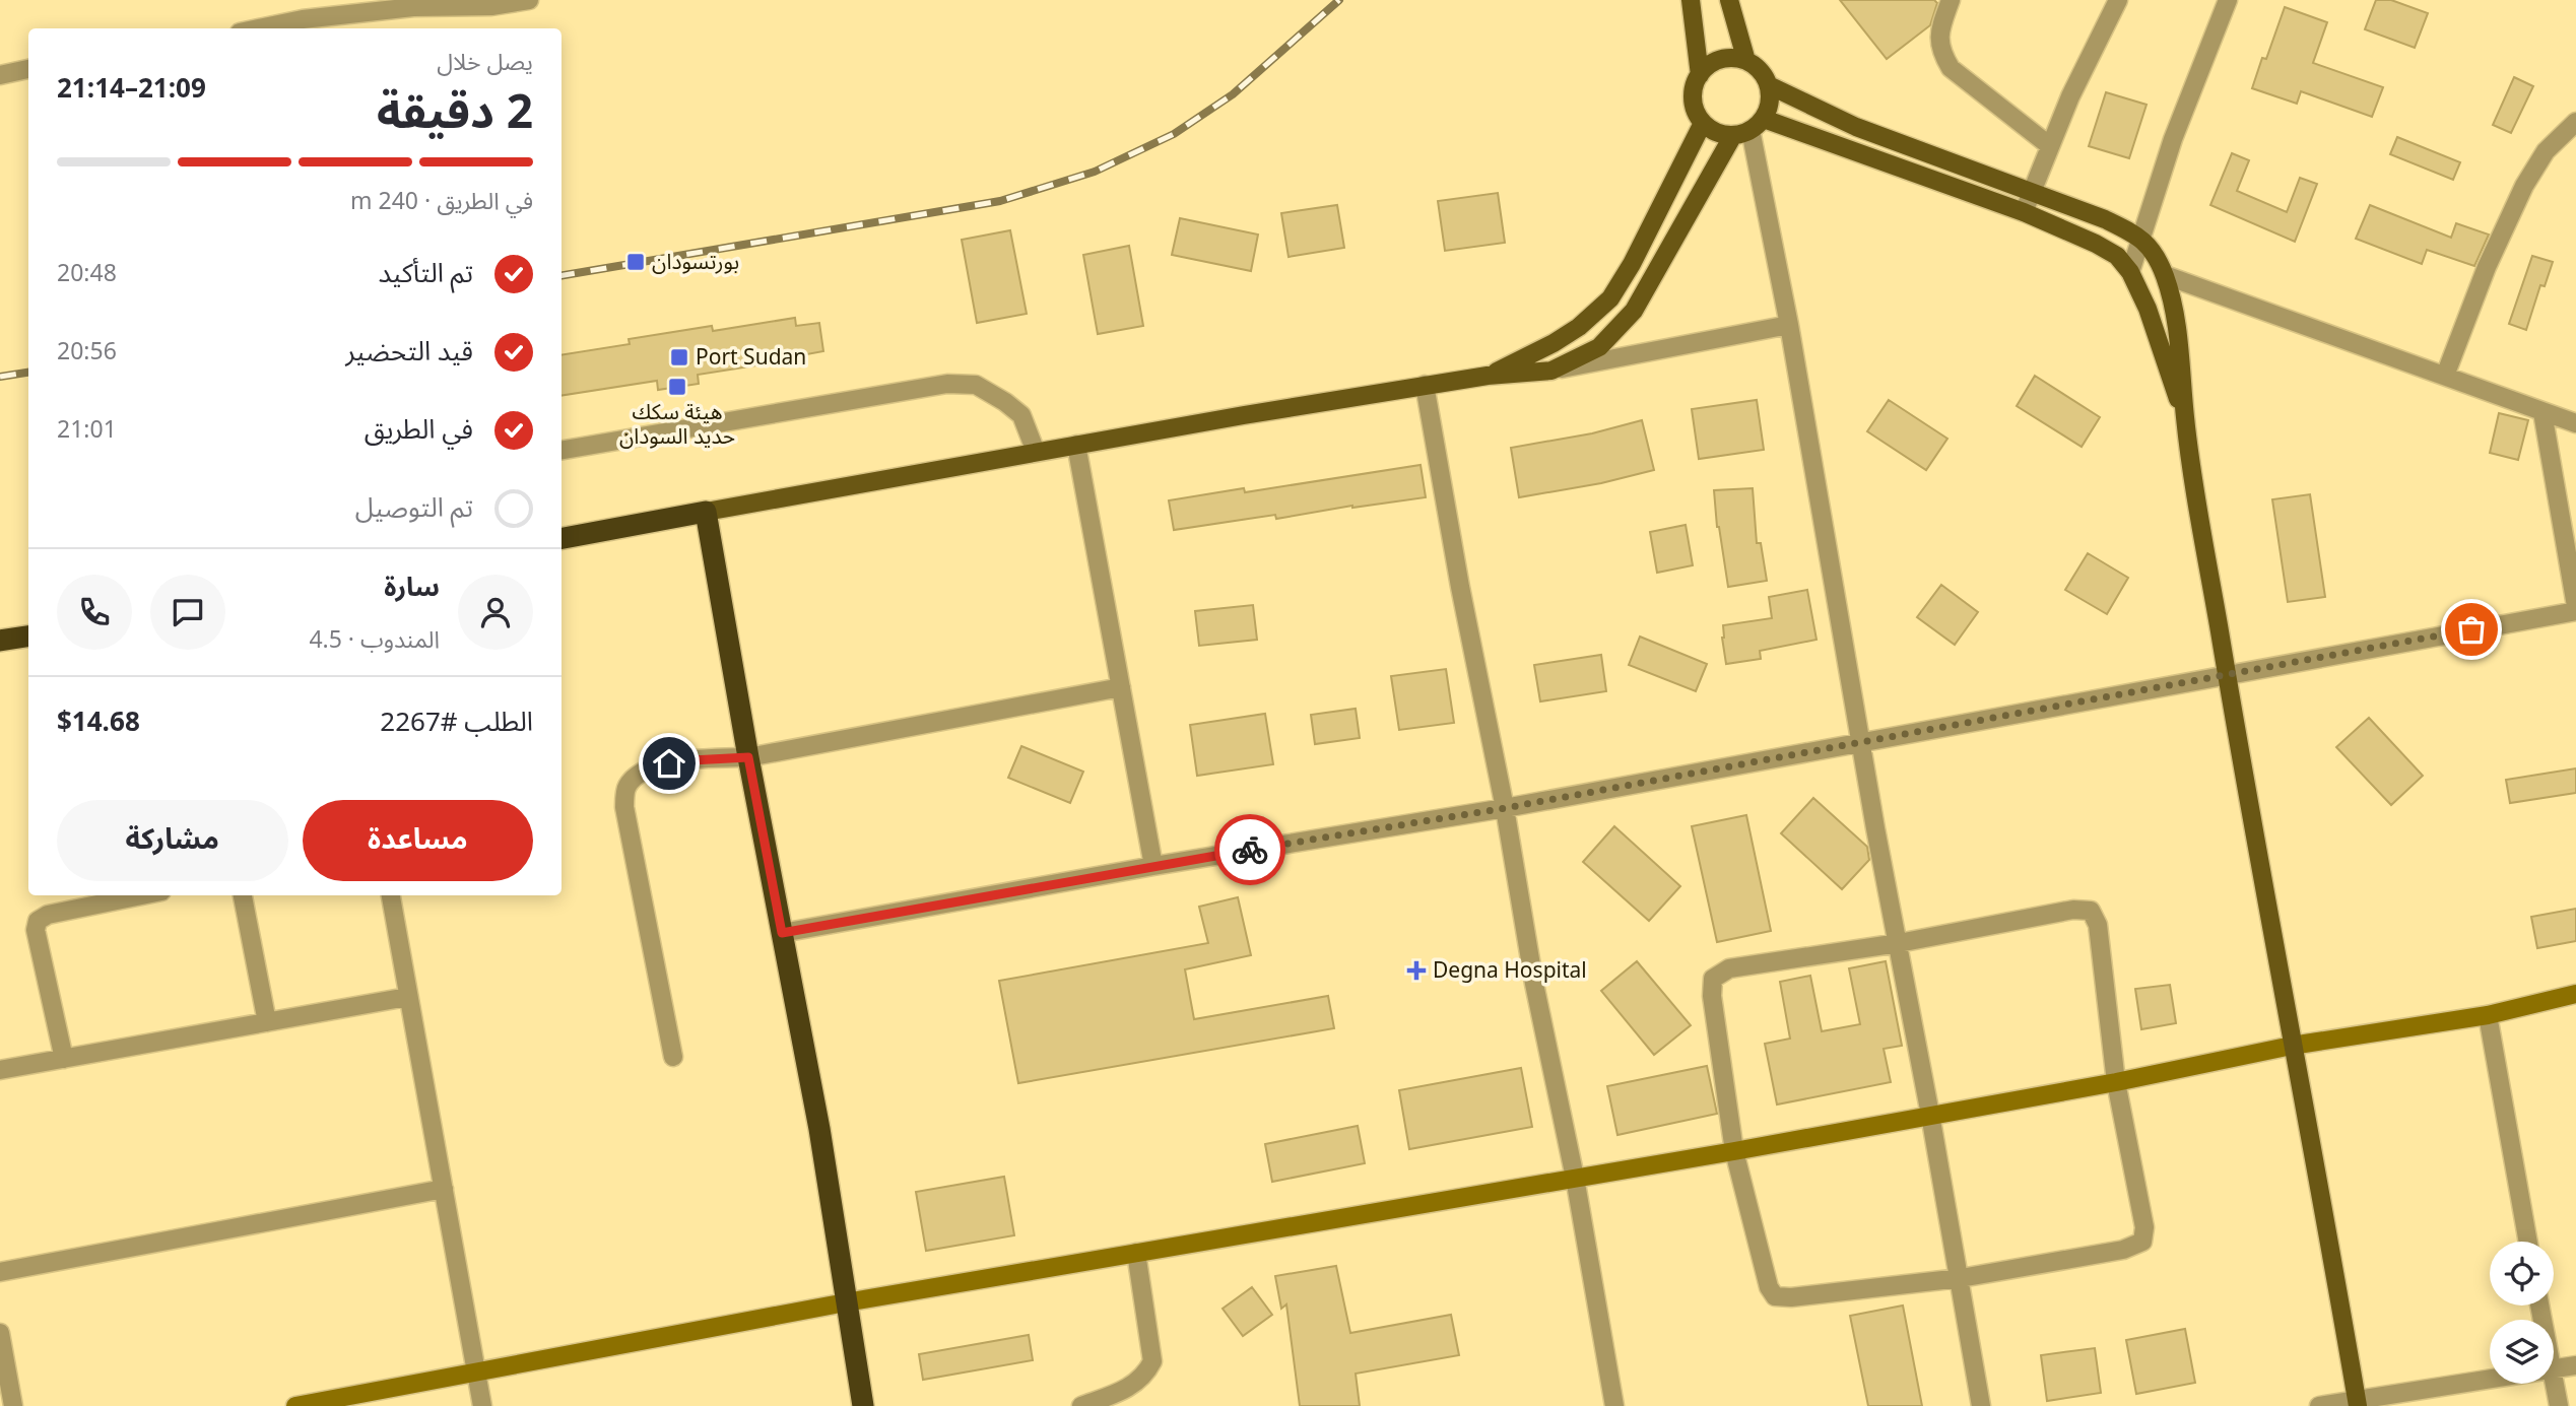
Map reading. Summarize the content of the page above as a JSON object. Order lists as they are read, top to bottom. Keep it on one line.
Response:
{"places":{"transit":["بورتسودان","Port Sudan","هيئة سكك حديد السودان"],"health":["Degna Hospital"]},"page":{"heading":["2 دقيقة","يصل خلال","21:09–21:14"],"panel":["سارة","المندوب · 4.5","الطلب #2267","$14.68"],"bar":"في الطريق · 240 m","list":[["تم التأكيد","20:48"],["قيد التحضير","20:56"],["في الطريق","21:01"],"تم التوصيل"],"buttons":["مساعدة","مشاركة"]}}
